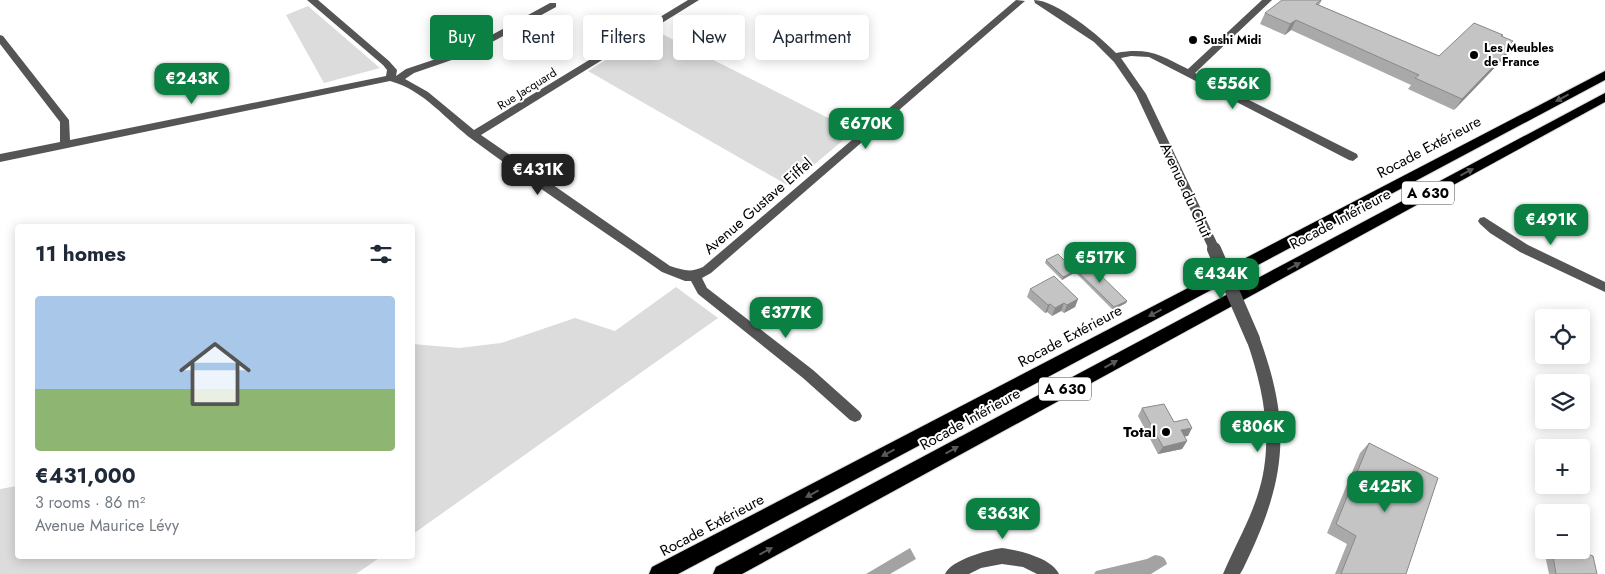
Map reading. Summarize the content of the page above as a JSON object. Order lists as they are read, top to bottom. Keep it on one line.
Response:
{"streets":{"highway":["Rocade Extérieure","A 630","Rocade Intérieure"],"street":["Rue Jacquard","Avenue du Chut","Avenue Gustave Eiffel"]},"one_way":["Rocade Extérieure","Rocade Intérieure"],"places":["Sushi Midi","Les Meubles de France","Total"],"page":{"chip":["Buy","Rent","Filters","New","Apartment"],"price":["€243K","€556K","€670K","€431K","€491K","€517K","€434K","€377K","€806K","€425K","€363K"],"heading":"11 homes","list":[{"name":"€431,000","note":"3 rooms · 86 m² · Avenue Maurice Lévy"}],"map_buttons":["+","−"]}}
